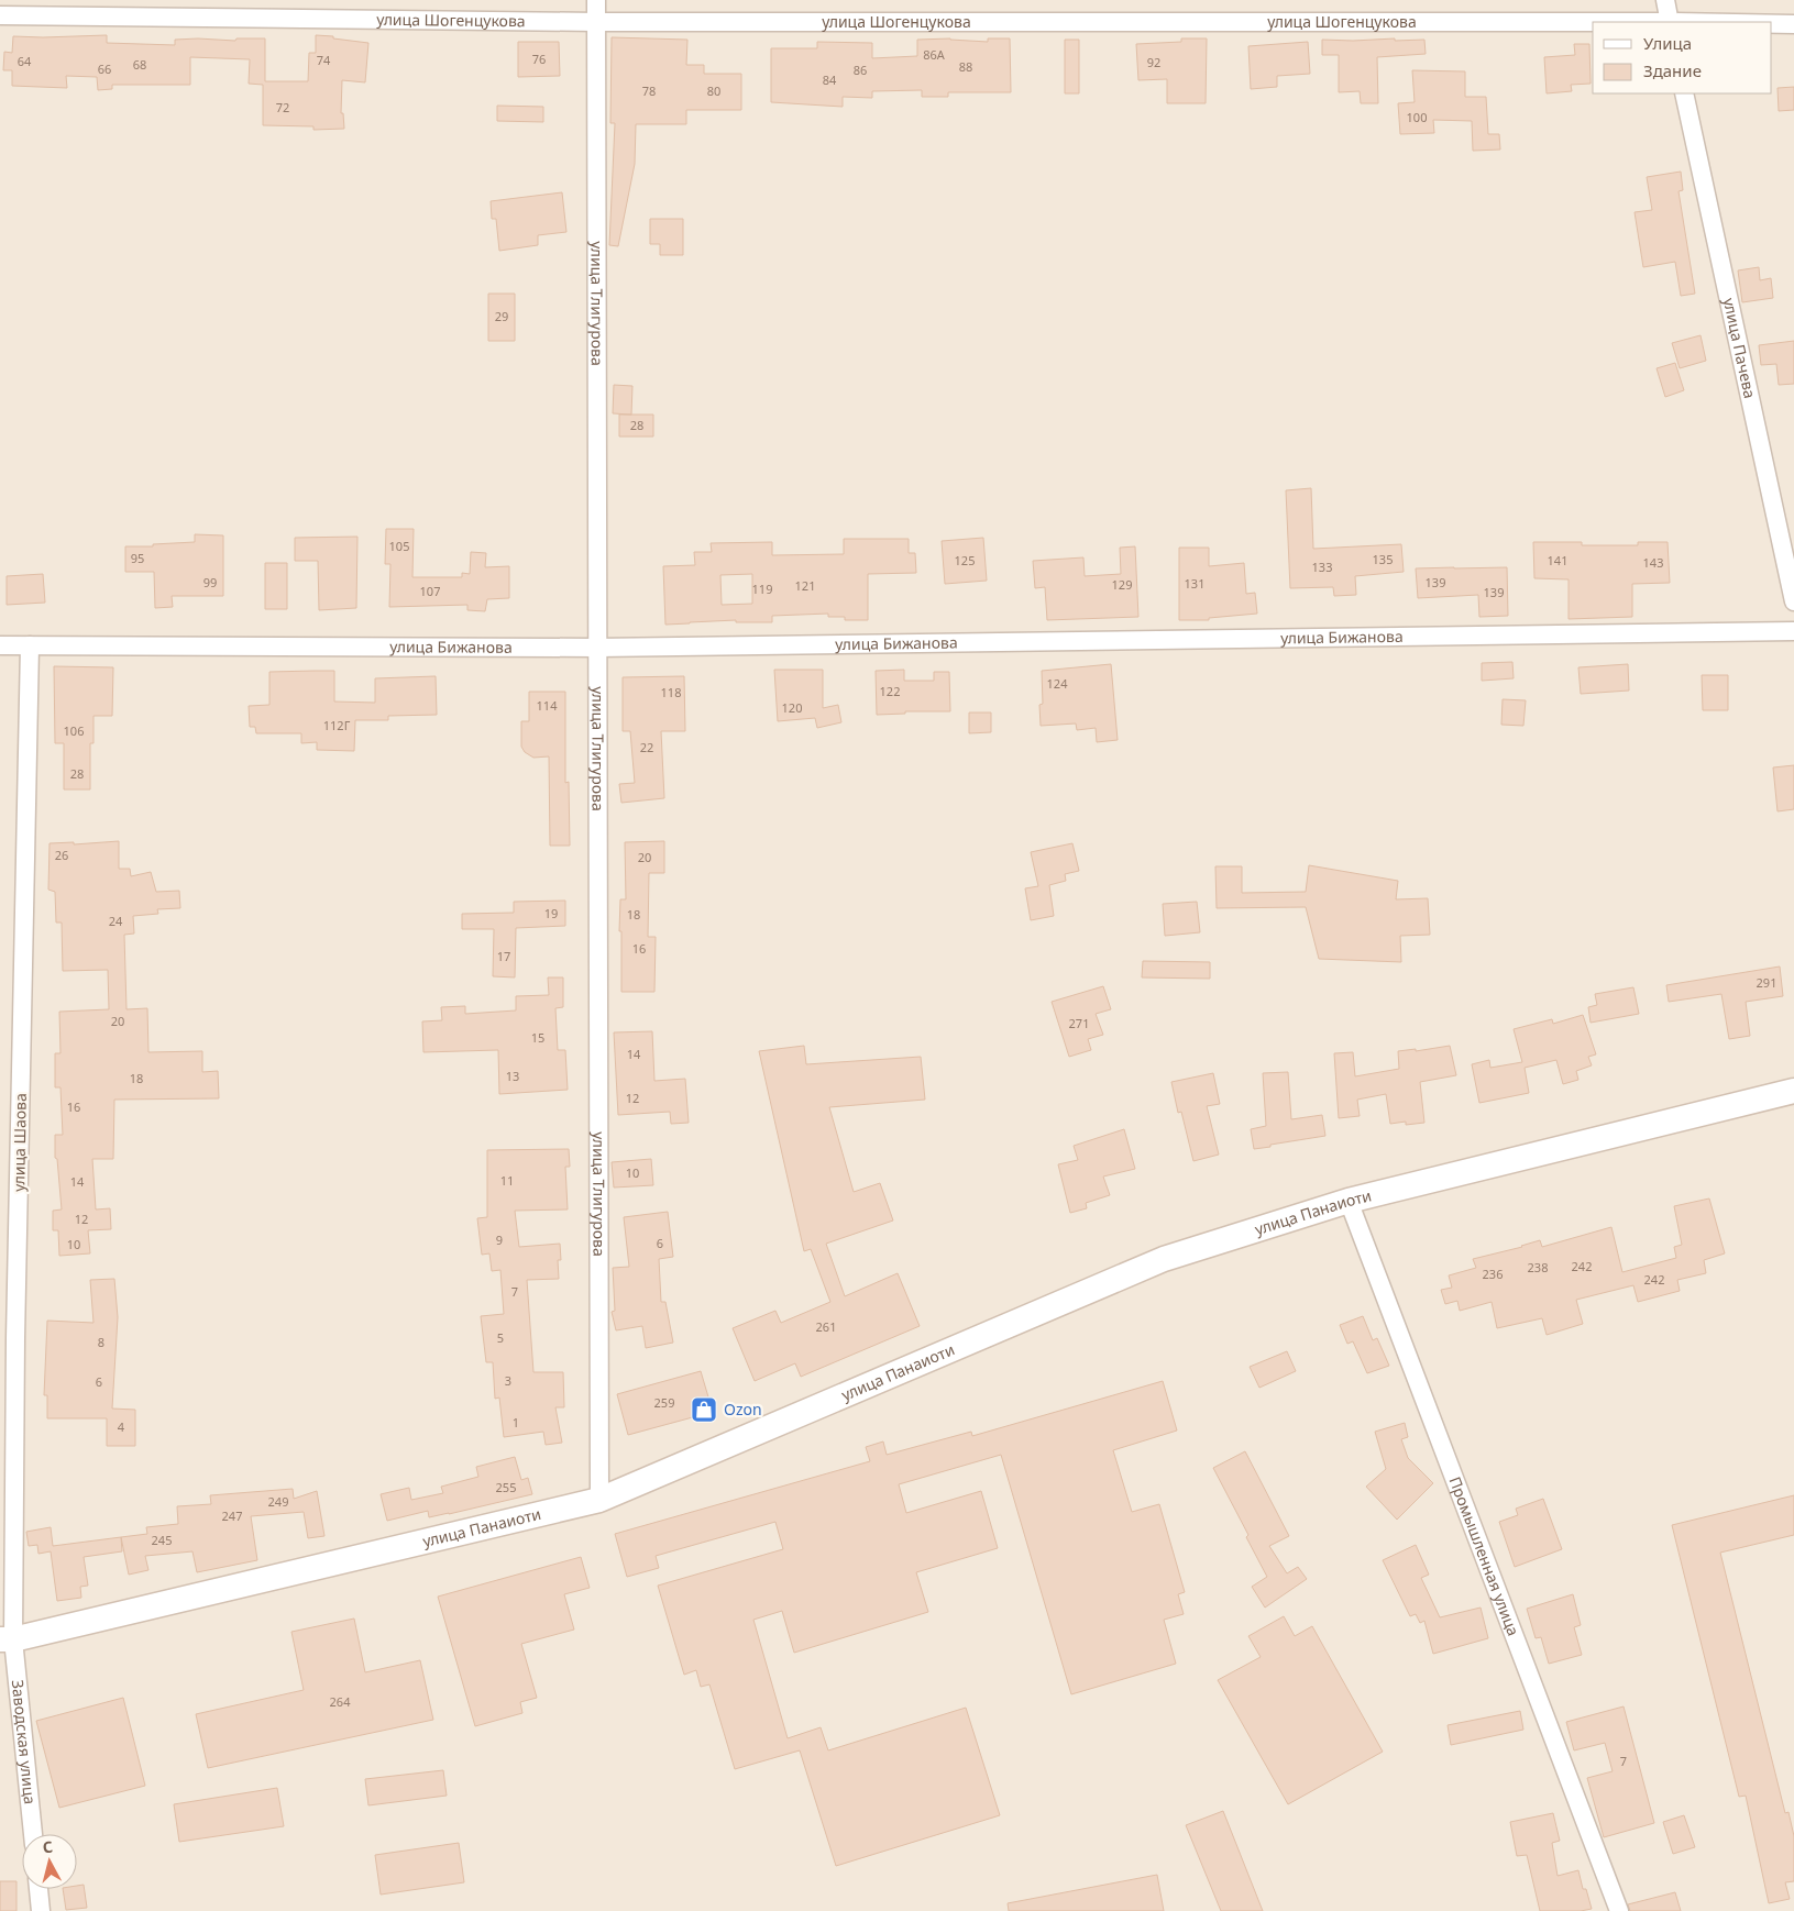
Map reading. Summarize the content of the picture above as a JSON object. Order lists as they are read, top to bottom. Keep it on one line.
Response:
{"streets":{"street":["улица Шогенцукова","улица Тлигурова","улица Пачева","улица Бижанова","улица Шаова","улица Панаиоти","Промышленная улица","Заводская улица"]},"crossings":[["улица Шогенцукова","улица Тлигурова"],["улица Тлигурова","улица Бижанова"],["улица Тлигурова","улица Панаиоти"],["улица Бижанова","улица Шаова"],["улица Шаова","улица Панаиоти"],["улица Шаова","Заводская улица"],["улица Панаиоти","Промышленная улица"],["улица Панаиоти","Заводская улица"]],"places":{"shop":["Ozon"]},"house_numbers":["86А","76","74","64","92","68","88","66","86","84","78","80","72","100","29","28","105","95","135","125","141","143","133","99","139","131","129","121","119","107","139","124","122","118","114","120","112Г","106","22","28","26","20","19","18","24","16","17","291","20","271","15","14","13","18","12","16","10","11","14","12","9","6","10","242","238","236","242","7","261","5","8","3","6","259","1","4","255","249","247","245","264","7"],"legend":["Улица","Здание"],"north":"top"}
